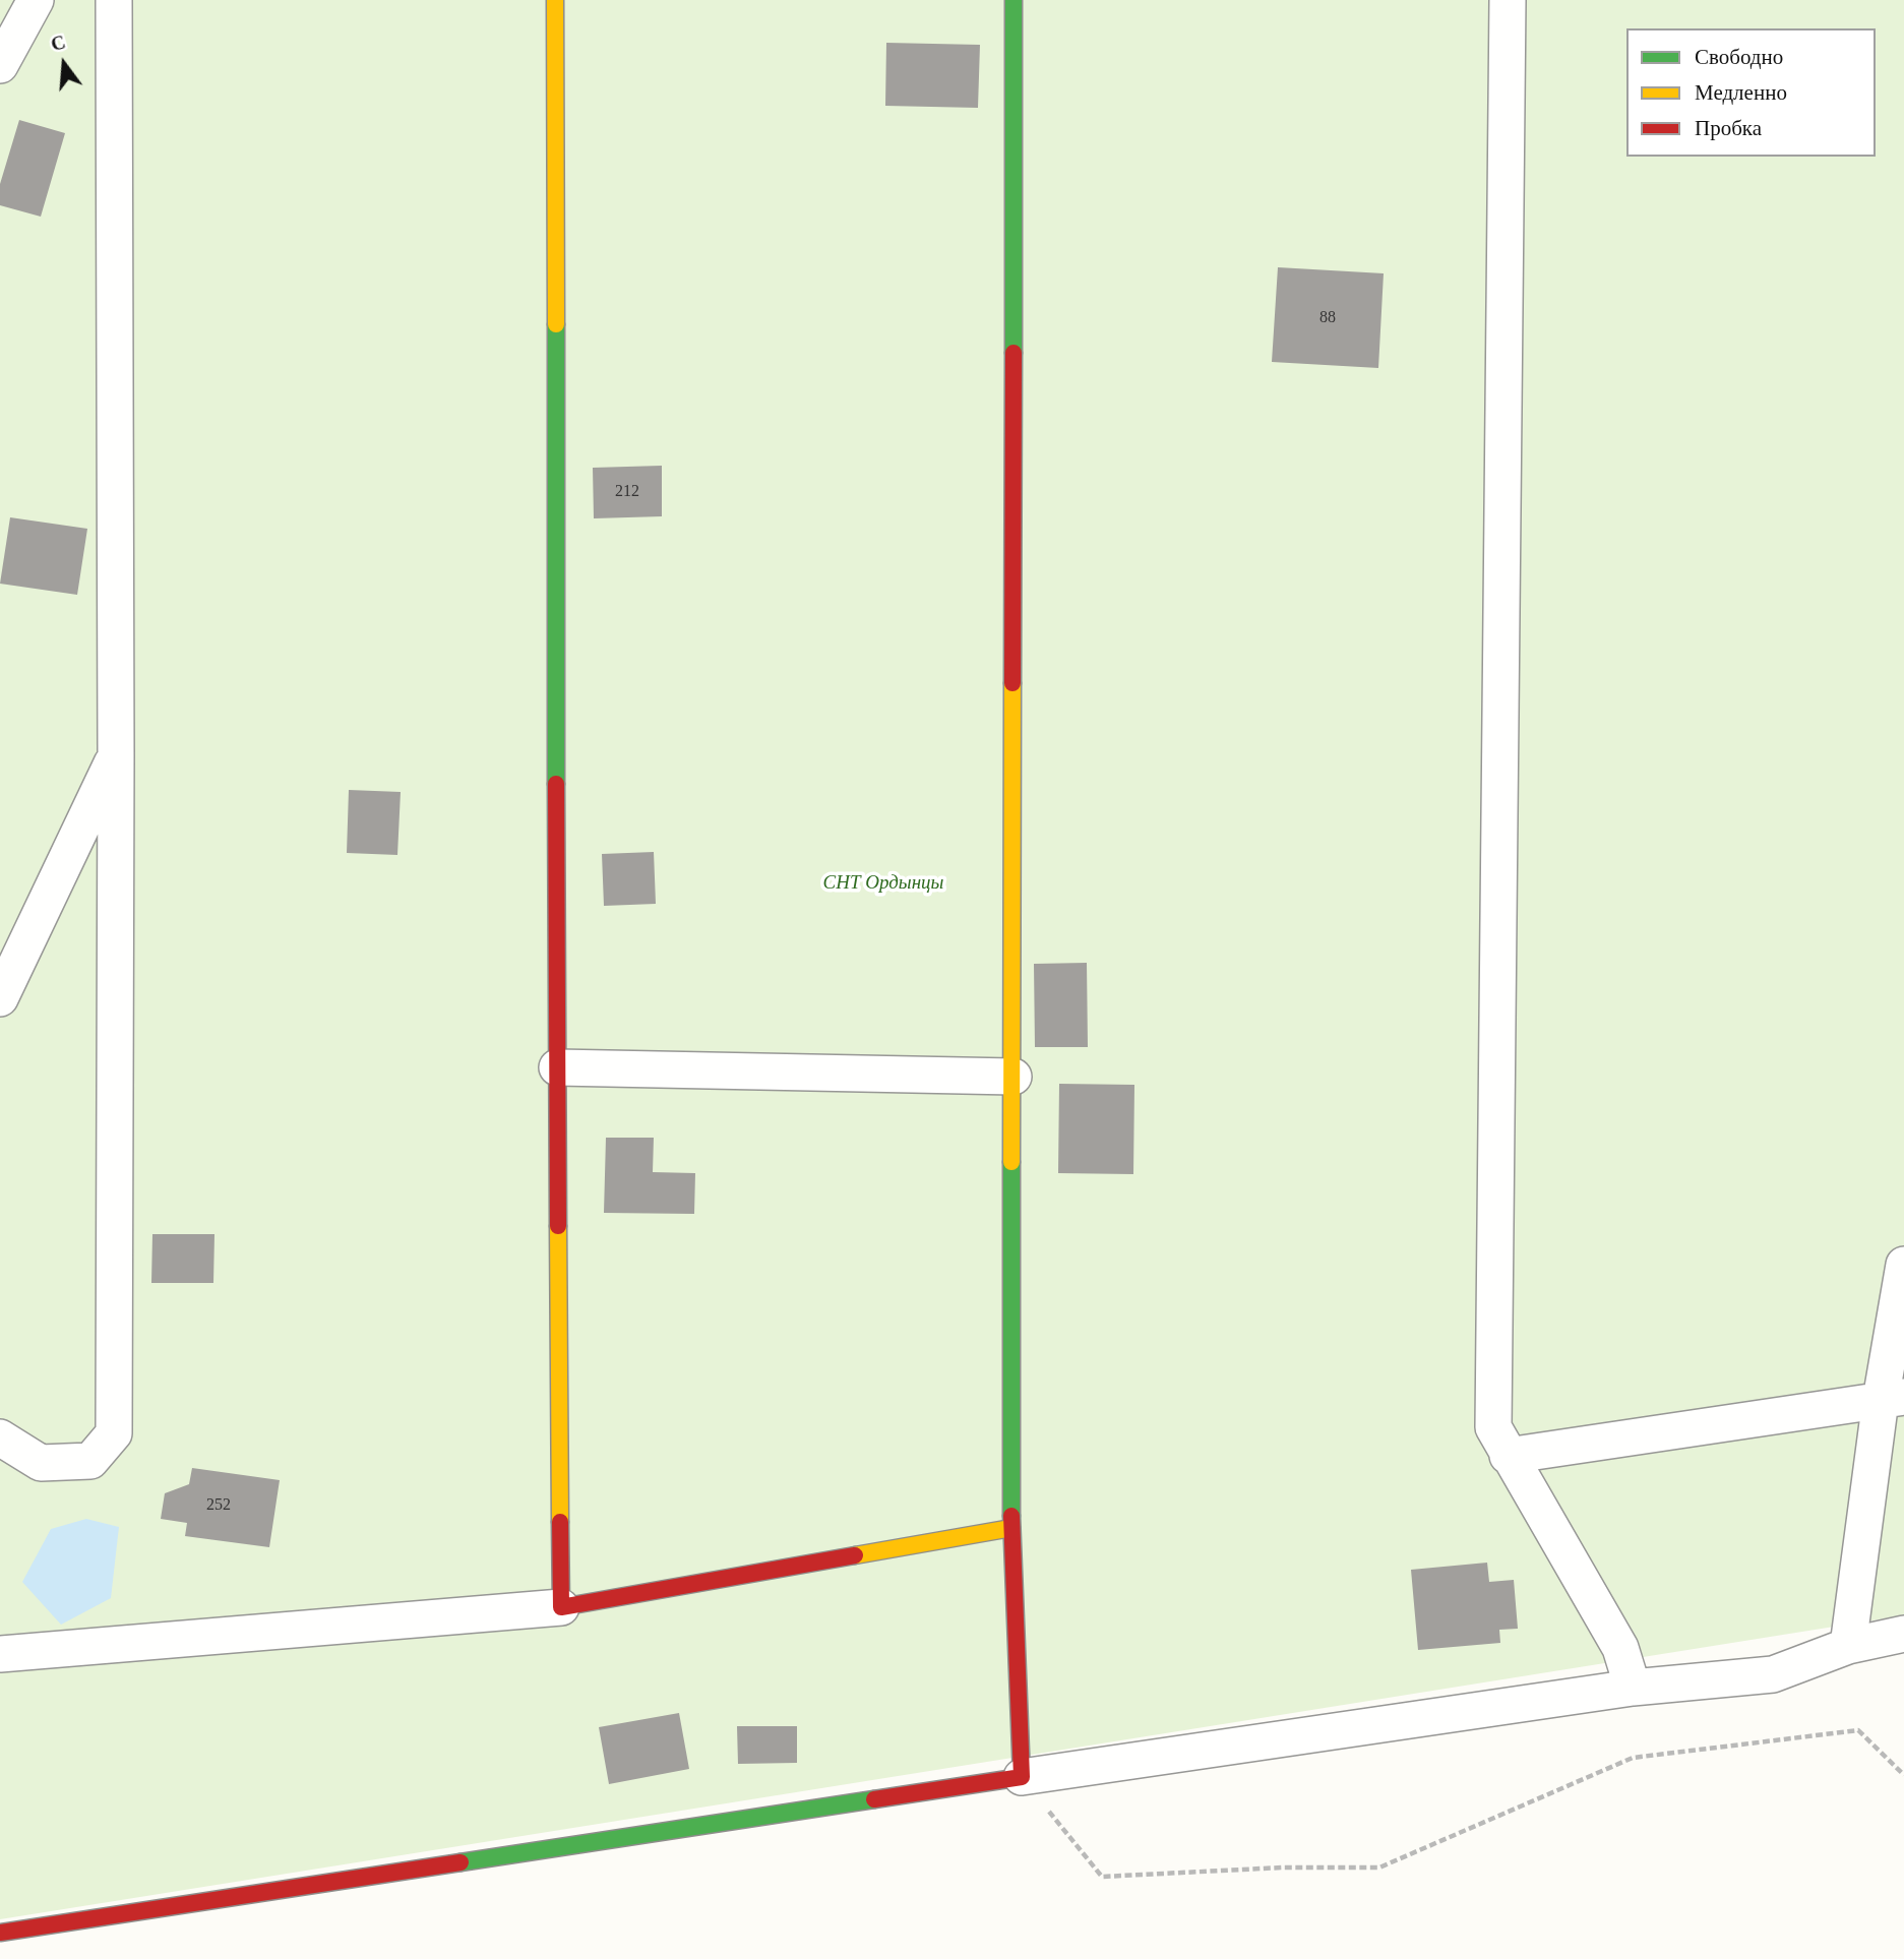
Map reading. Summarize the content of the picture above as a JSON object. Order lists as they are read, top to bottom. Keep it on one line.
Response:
{"parks":["СНТ Ордынцы"],"house_numbers":["88","212","252"],"legend":["Свободно","Медленно","Пробка"],"north":"top"}
